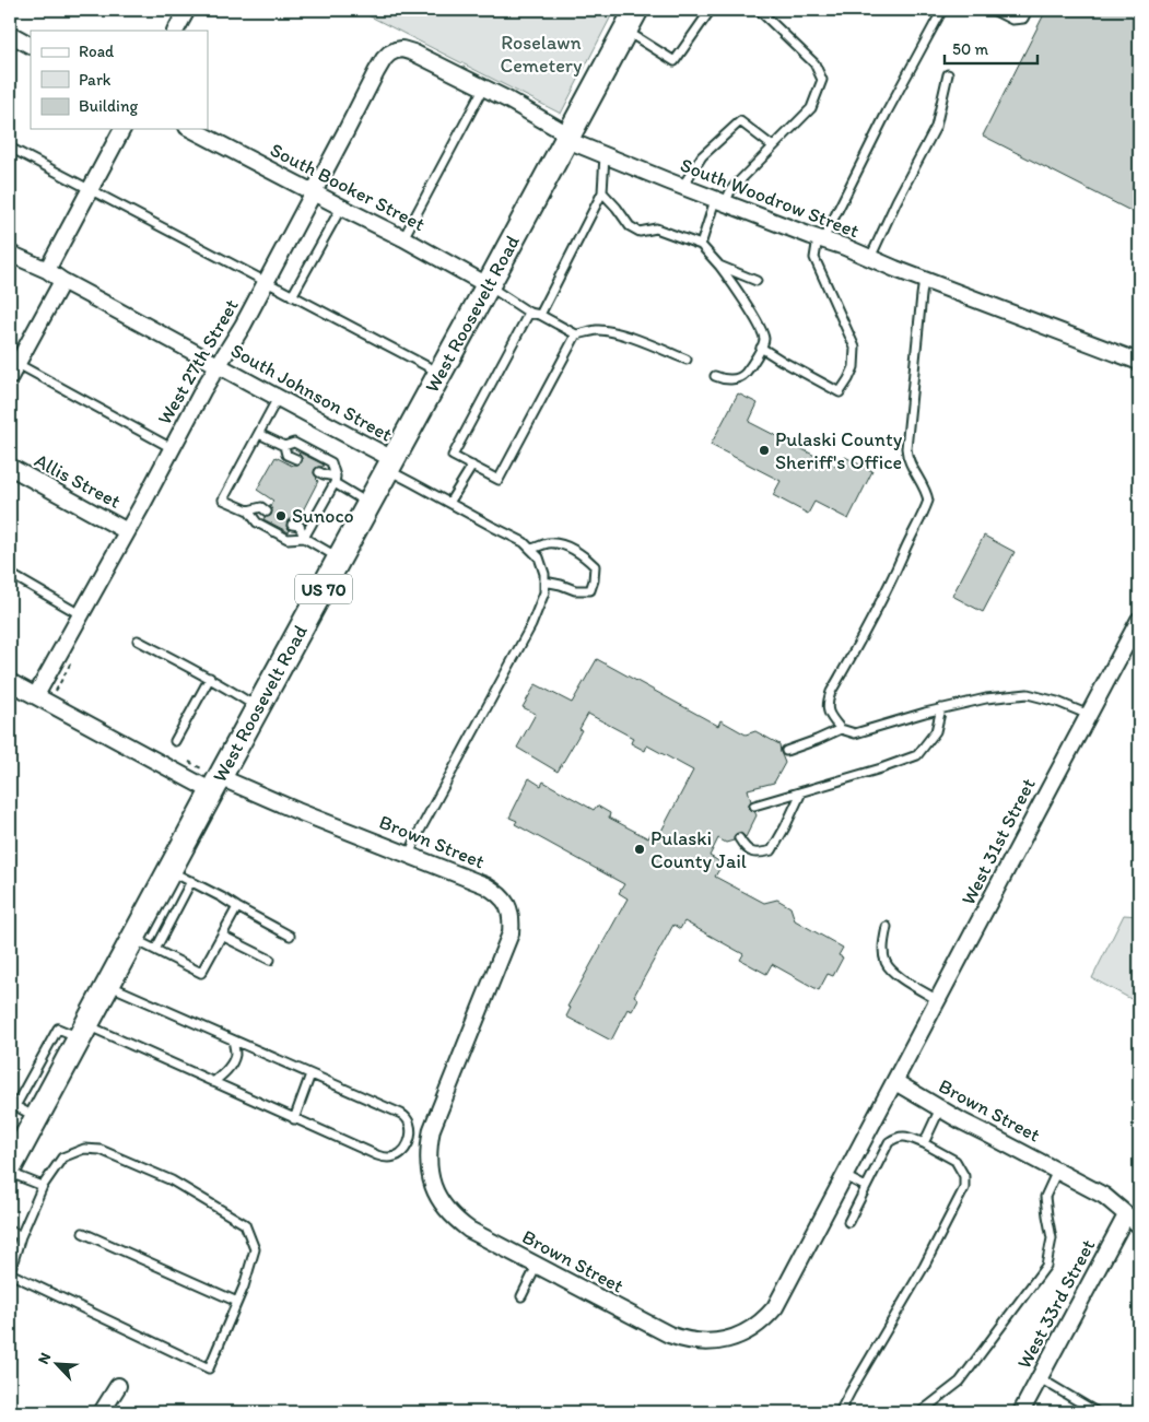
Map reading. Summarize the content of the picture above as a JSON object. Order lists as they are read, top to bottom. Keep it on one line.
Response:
{"streets":{"main road":["West Roosevelt Road","US 70"],"street":["South Booker Street","South Woodrow Street","West 27th Street","South Johnson Street","Allis Street","Brown Street","West 31st Street","West 33rd Street"]},"crossings":[["South Booker Street","West Roosevelt Road"],["South Booker Street","West 27th Street"],["South Woodrow Street","West Roosevelt Road"],["South Woodrow Street","West 27th Street"],["West Roosevelt Road","South Johnson Street"],["West Roosevelt Road","Brown Street"],["West 27th Street","South Johnson Street"],["West 27th Street","Allis Street"],["West 27th Street","Brown Street"],["Brown Street","West 31st Street"],["Brown Street","West 33rd Street"]],"parks":["Roselawn Cemetery"],"places":["Pulaski County Sheriff's Office","Sunoco","Pulaski County Jail"],"legend":["Road","Park","Building"],"scale_bar":"50 m","north":"top left"}
